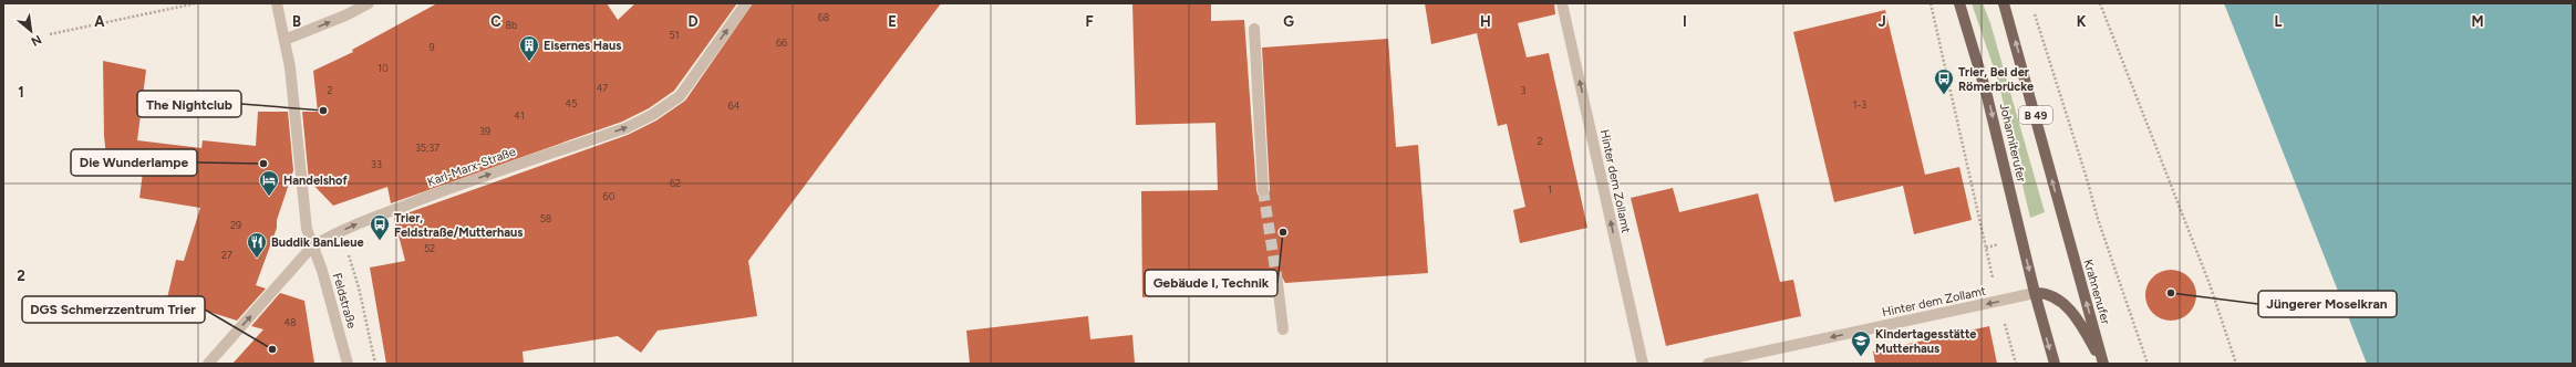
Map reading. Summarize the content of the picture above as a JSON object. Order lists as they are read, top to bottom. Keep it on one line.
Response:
{"streets":{"main road":["B 49","Johanniterufer","Krahnenufer"],"street":["Karl-Marx-Straße","Hinter dem Zollamt","Feldstraße"]},"crossings":[["Johanniterufer","Hinter dem Zollamt"],["Karl-Marx-Straße","Feldstraße"]],"one_way":["Johanniterufer","Karl-Marx-Straße","Krahnenufer"],"places":{"building":["Eisernes Haus"],"bus stop":["Trier, Bei der Römerbrücke","Trier, Feldstraße/Mutterhaus"],"other":["The Nightclub","Die Wunderlampe","Gebäude I, Technik","Jüngerer Moselkran","DGS Schmerzzentrum Trier"],"hotel":["Handelshof"],"restaurant":["Buddik BanLieue"],"school or university":["Kindertagesstätte Mutterhaus"]},"house_numbers":["68","8b","51","66","9","10","47","2","3","45","1-3","64","41","39","2","35;37","33","62","1","60","58","29","52","27","48"],"north":"bottom right","grid":{"columns":["A","B","C","D","E","F","G","H","I","J","K","L","M"],"rows":["1","2"]}}
